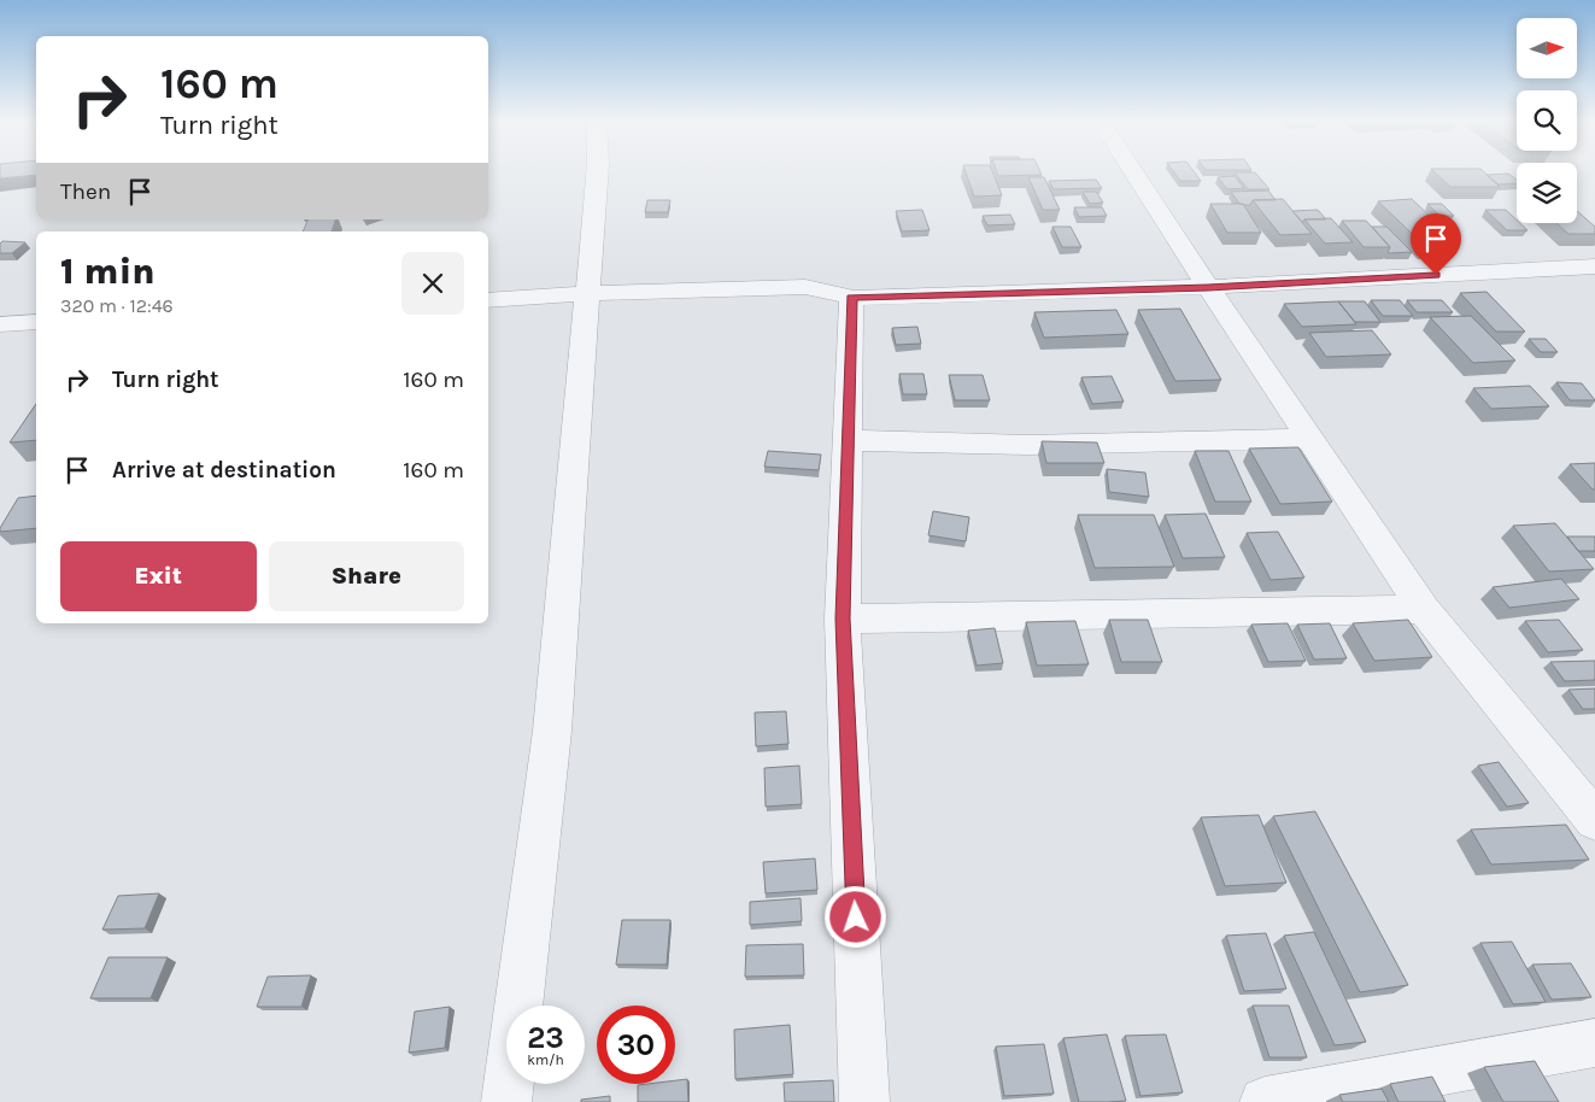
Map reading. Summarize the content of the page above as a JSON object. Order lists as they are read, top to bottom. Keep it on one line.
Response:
{"north":"right","page":{"turn":["160 m","Turn right"],"then":"Then","heading":["1 min","320 m · 12:46"],"list":[{"name":"Turn right","value":"160 m"},{"name":"Arrive at destination","value":"160 m"}],"buttons":["Exit","Share"],"speed":"23 km/h","limit":"30"}}
